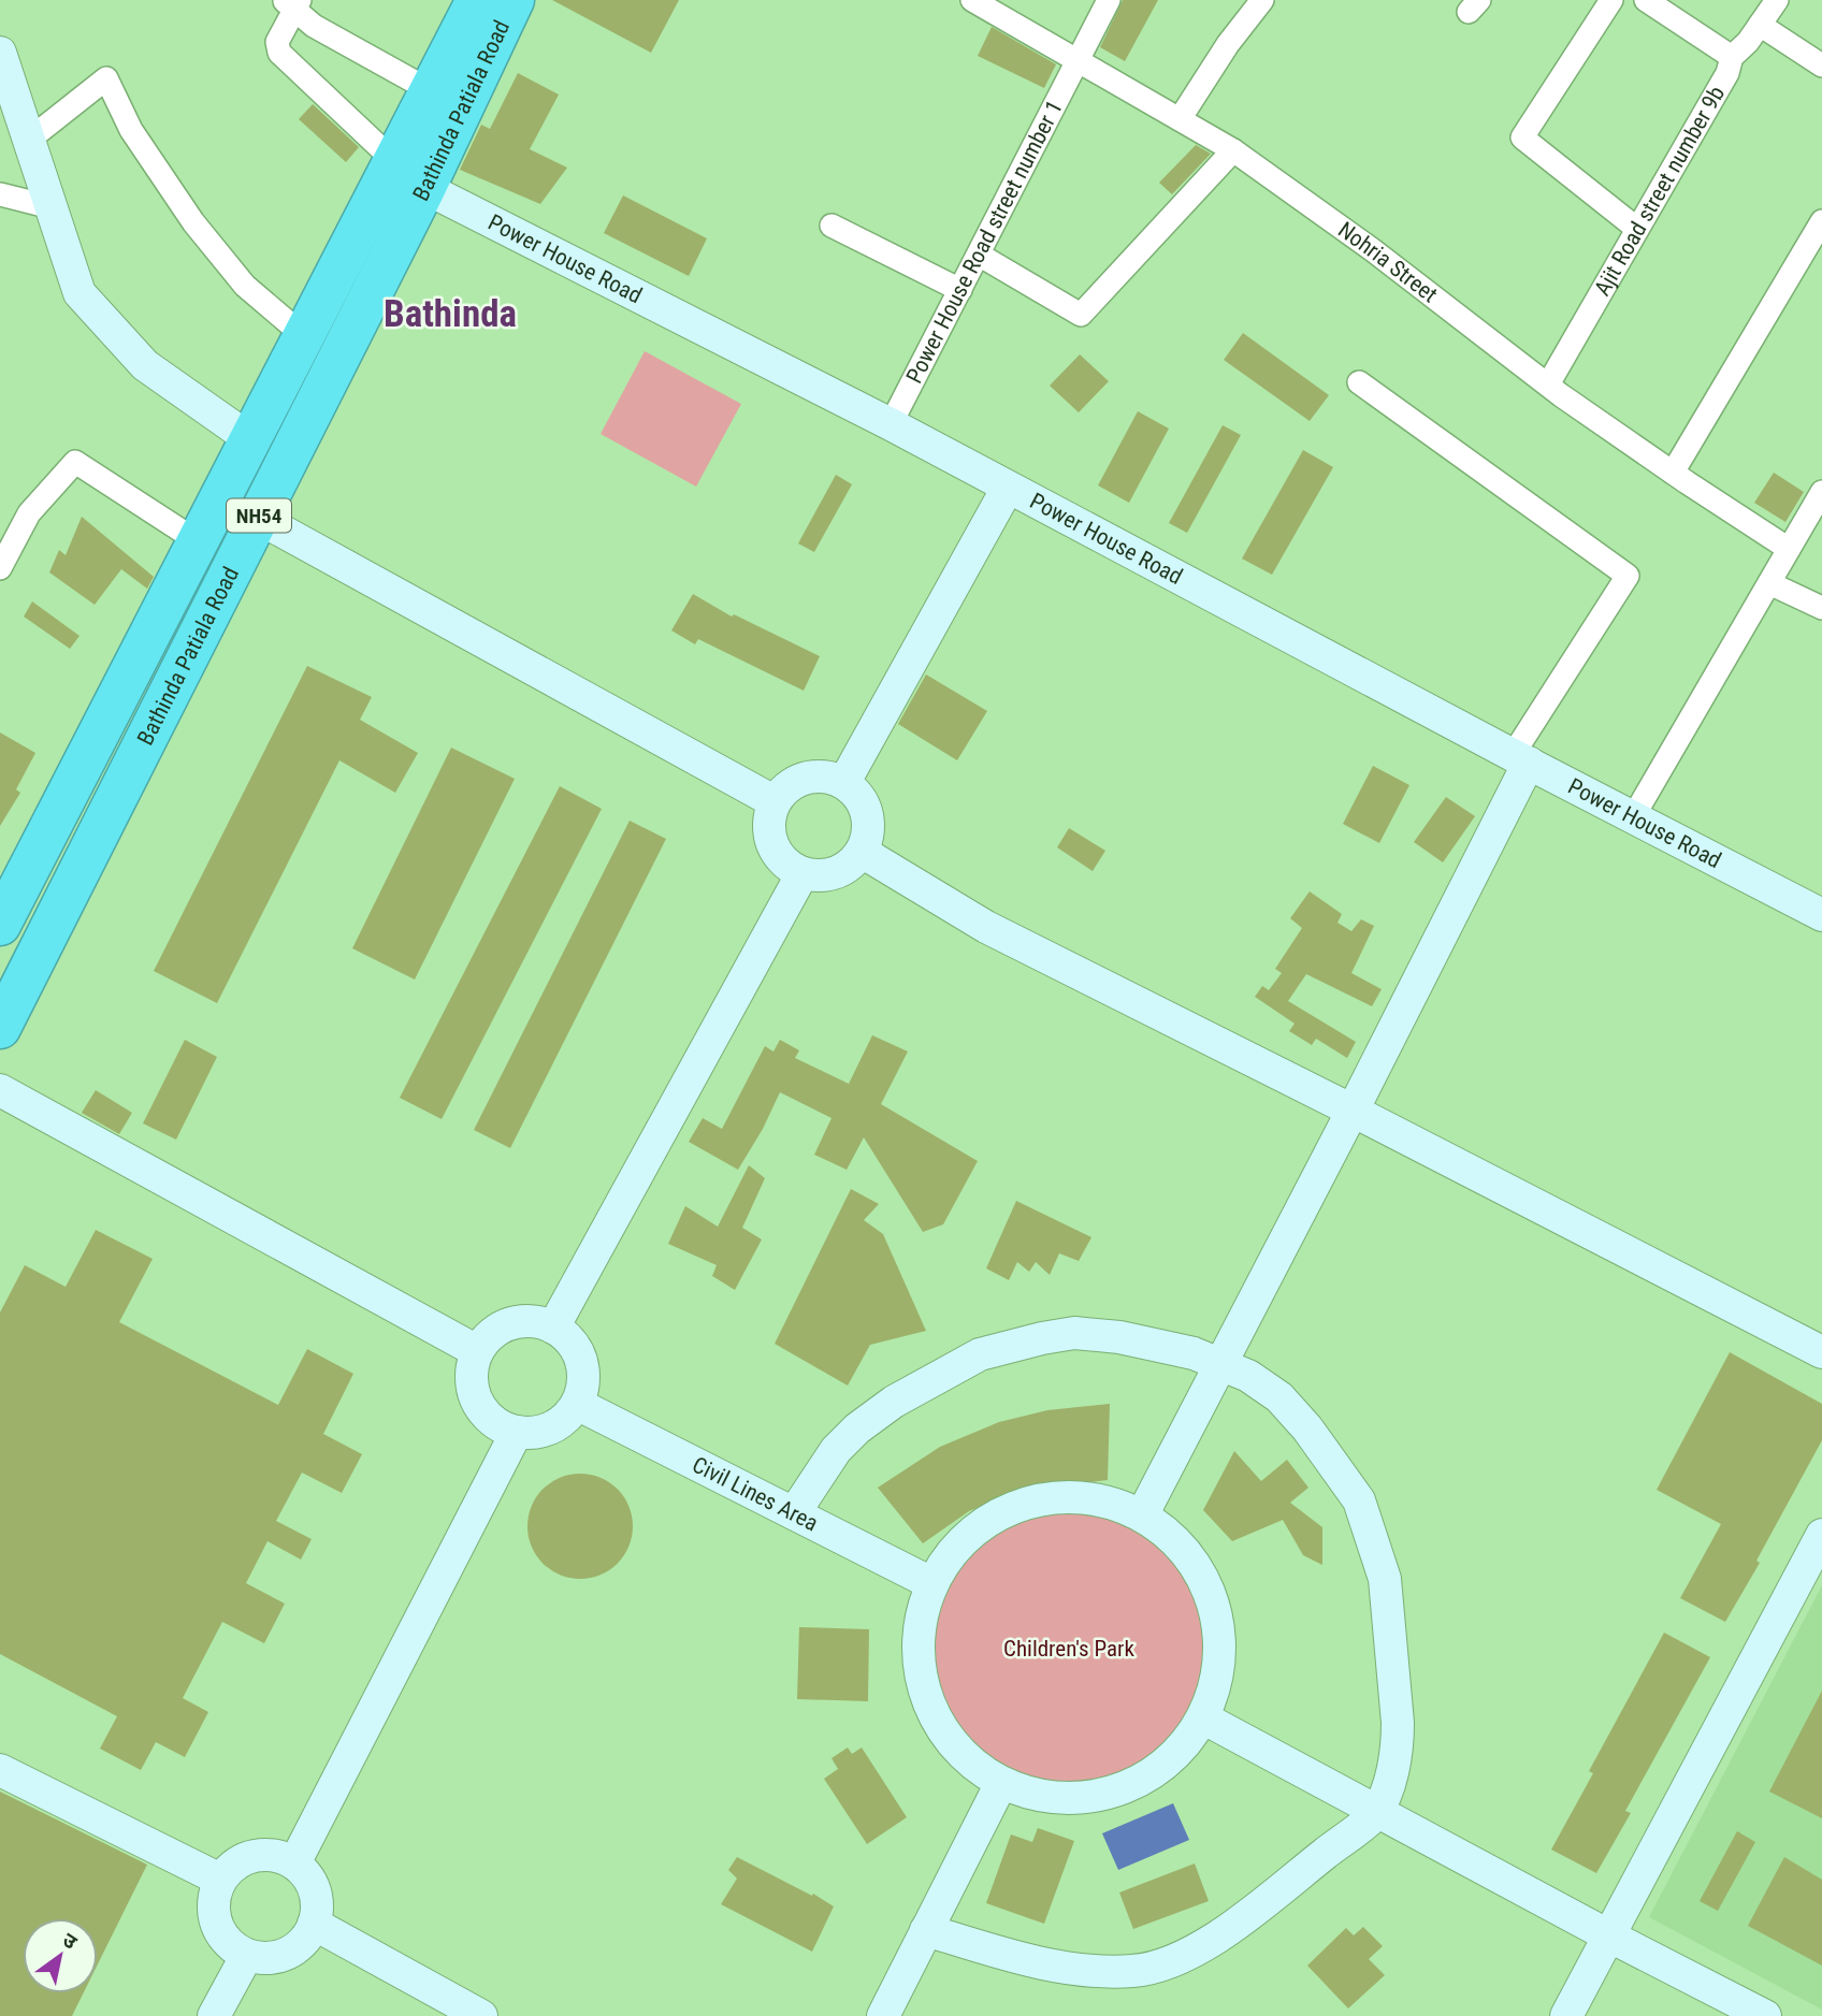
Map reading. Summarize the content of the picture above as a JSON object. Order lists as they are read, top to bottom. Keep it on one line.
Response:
{"streets":{"highway":["Bathinda Patiala Road","NH54"],"street":["Ajit Road street number 9b","Power House Road street number 1","Power House Road","Nohria Street","Civil Lines Area"]},"crossings":[["Bathinda Patiala Road","Power House Road"],["Ajit Road street number 9b","Nohria Street"],["Power House Road street number 1","Power House Road"],["Power House Road street number 1","Nohria Street"],["Power House Road","NH54"]],"districts":["Bathinda"],"parks":["Children's Park"],"north":"top right"}
